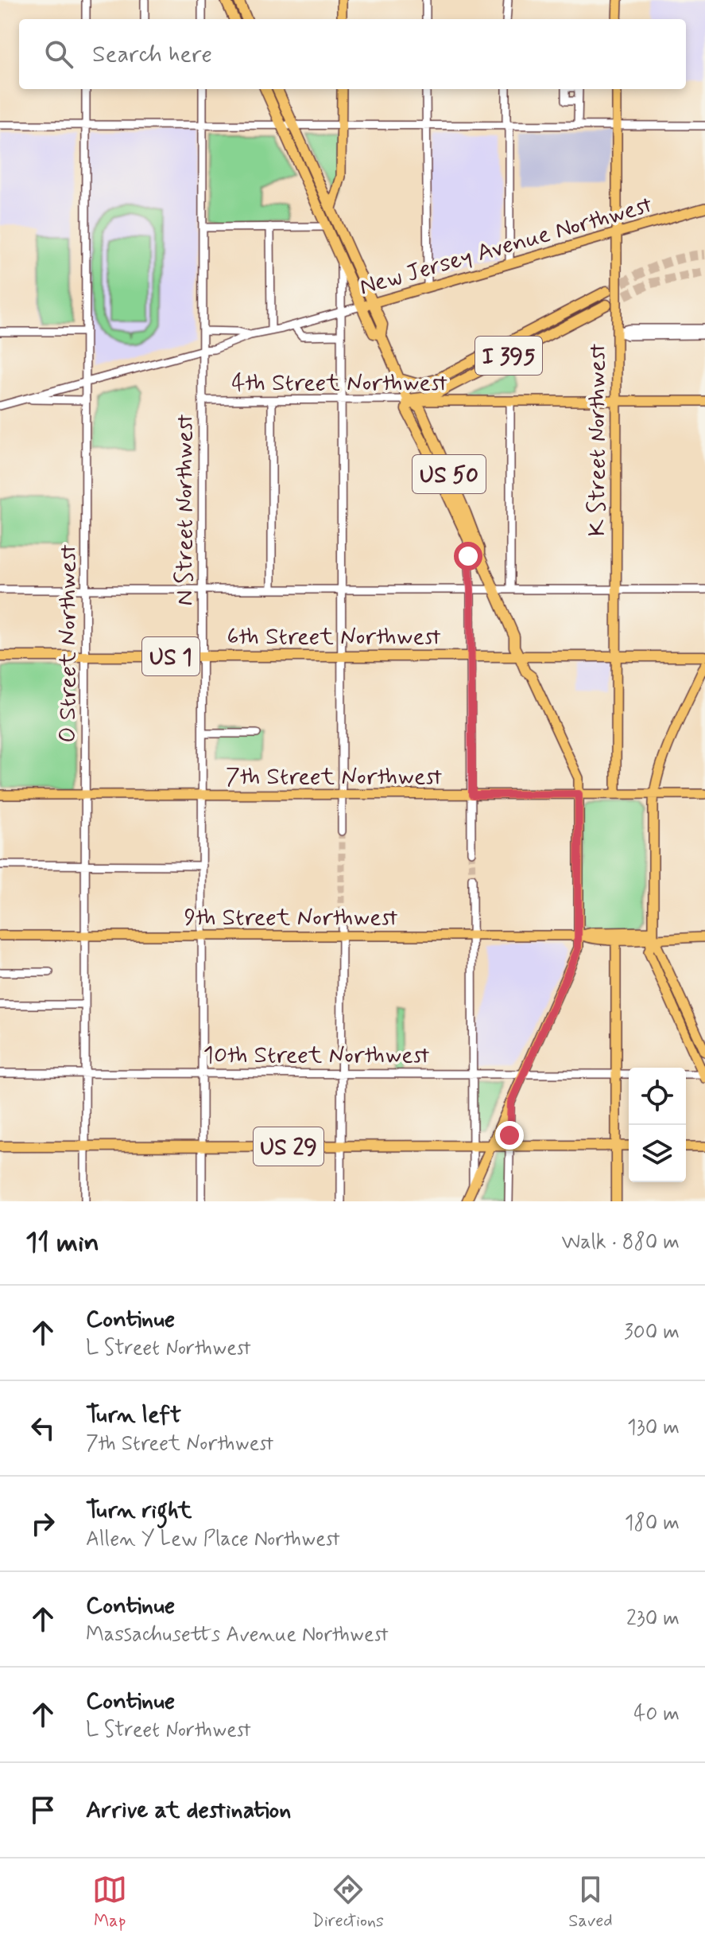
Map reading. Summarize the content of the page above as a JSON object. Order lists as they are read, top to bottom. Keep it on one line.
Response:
{"streets":{"highway":["I 395","US 50","6th Street Northwest","US 1","US 29"],"main road":["New Jersey Avenue Northwest","4th Street Northwest","K Street Northwest","7th Street Northwest","9th Street Northwest"],"street":["N Street Northwest","O Street Northwest","10th Street Northwest"]},"crossings":[["New Jersey Avenue Northwest","K Street Northwest"],["New Jersey Avenue Northwest","US 50"],["New Jersey Avenue Northwest","N Street Northwest"],["New Jersey Avenue Northwest","O Street Northwest"],["I 395","4th Street Northwest"],["I 395","US 50"],["4th Street Northwest","K Street Northwest"],["4th Street Northwest","US 50"],["4th Street Northwest","N Street Northwest"],["K Street Northwest","6th Street Northwest"],["K Street Northwest","7th Street Northwest"],["US 50","6th Street Northwest"],["N Street Northwest","6th Street Northwest"],["N Street Northwest","7th Street Northwest"],["N Street Northwest","9th Street Northwest"],["N Street Northwest","10th Street Northwest"],["N Street Northwest","US 29"],["6th Street Northwest","O Street Northwest"],["O Street Northwest","7th Street Northwest"],["O Street Northwest","9th Street Northwest"],["O Street Northwest","10th Street Northwest"],["O Street Northwest","US 29"]],"page":{"search":"Search here","heading":["11 min","Walk · 880 m"],"list":[["Continue","L Street Northwest","300 m"],["Turn left","7th Street Northwest","130 m"],["Turn right","Allen Y Lew Place Northwest","180 m"],["Continue","Massachusetts Avenue Northwest","230 m"],["Continue","L Street Northwest","40 m"],"Arrive at destination"],"nav":["Map","Directions","Saved"]}}
